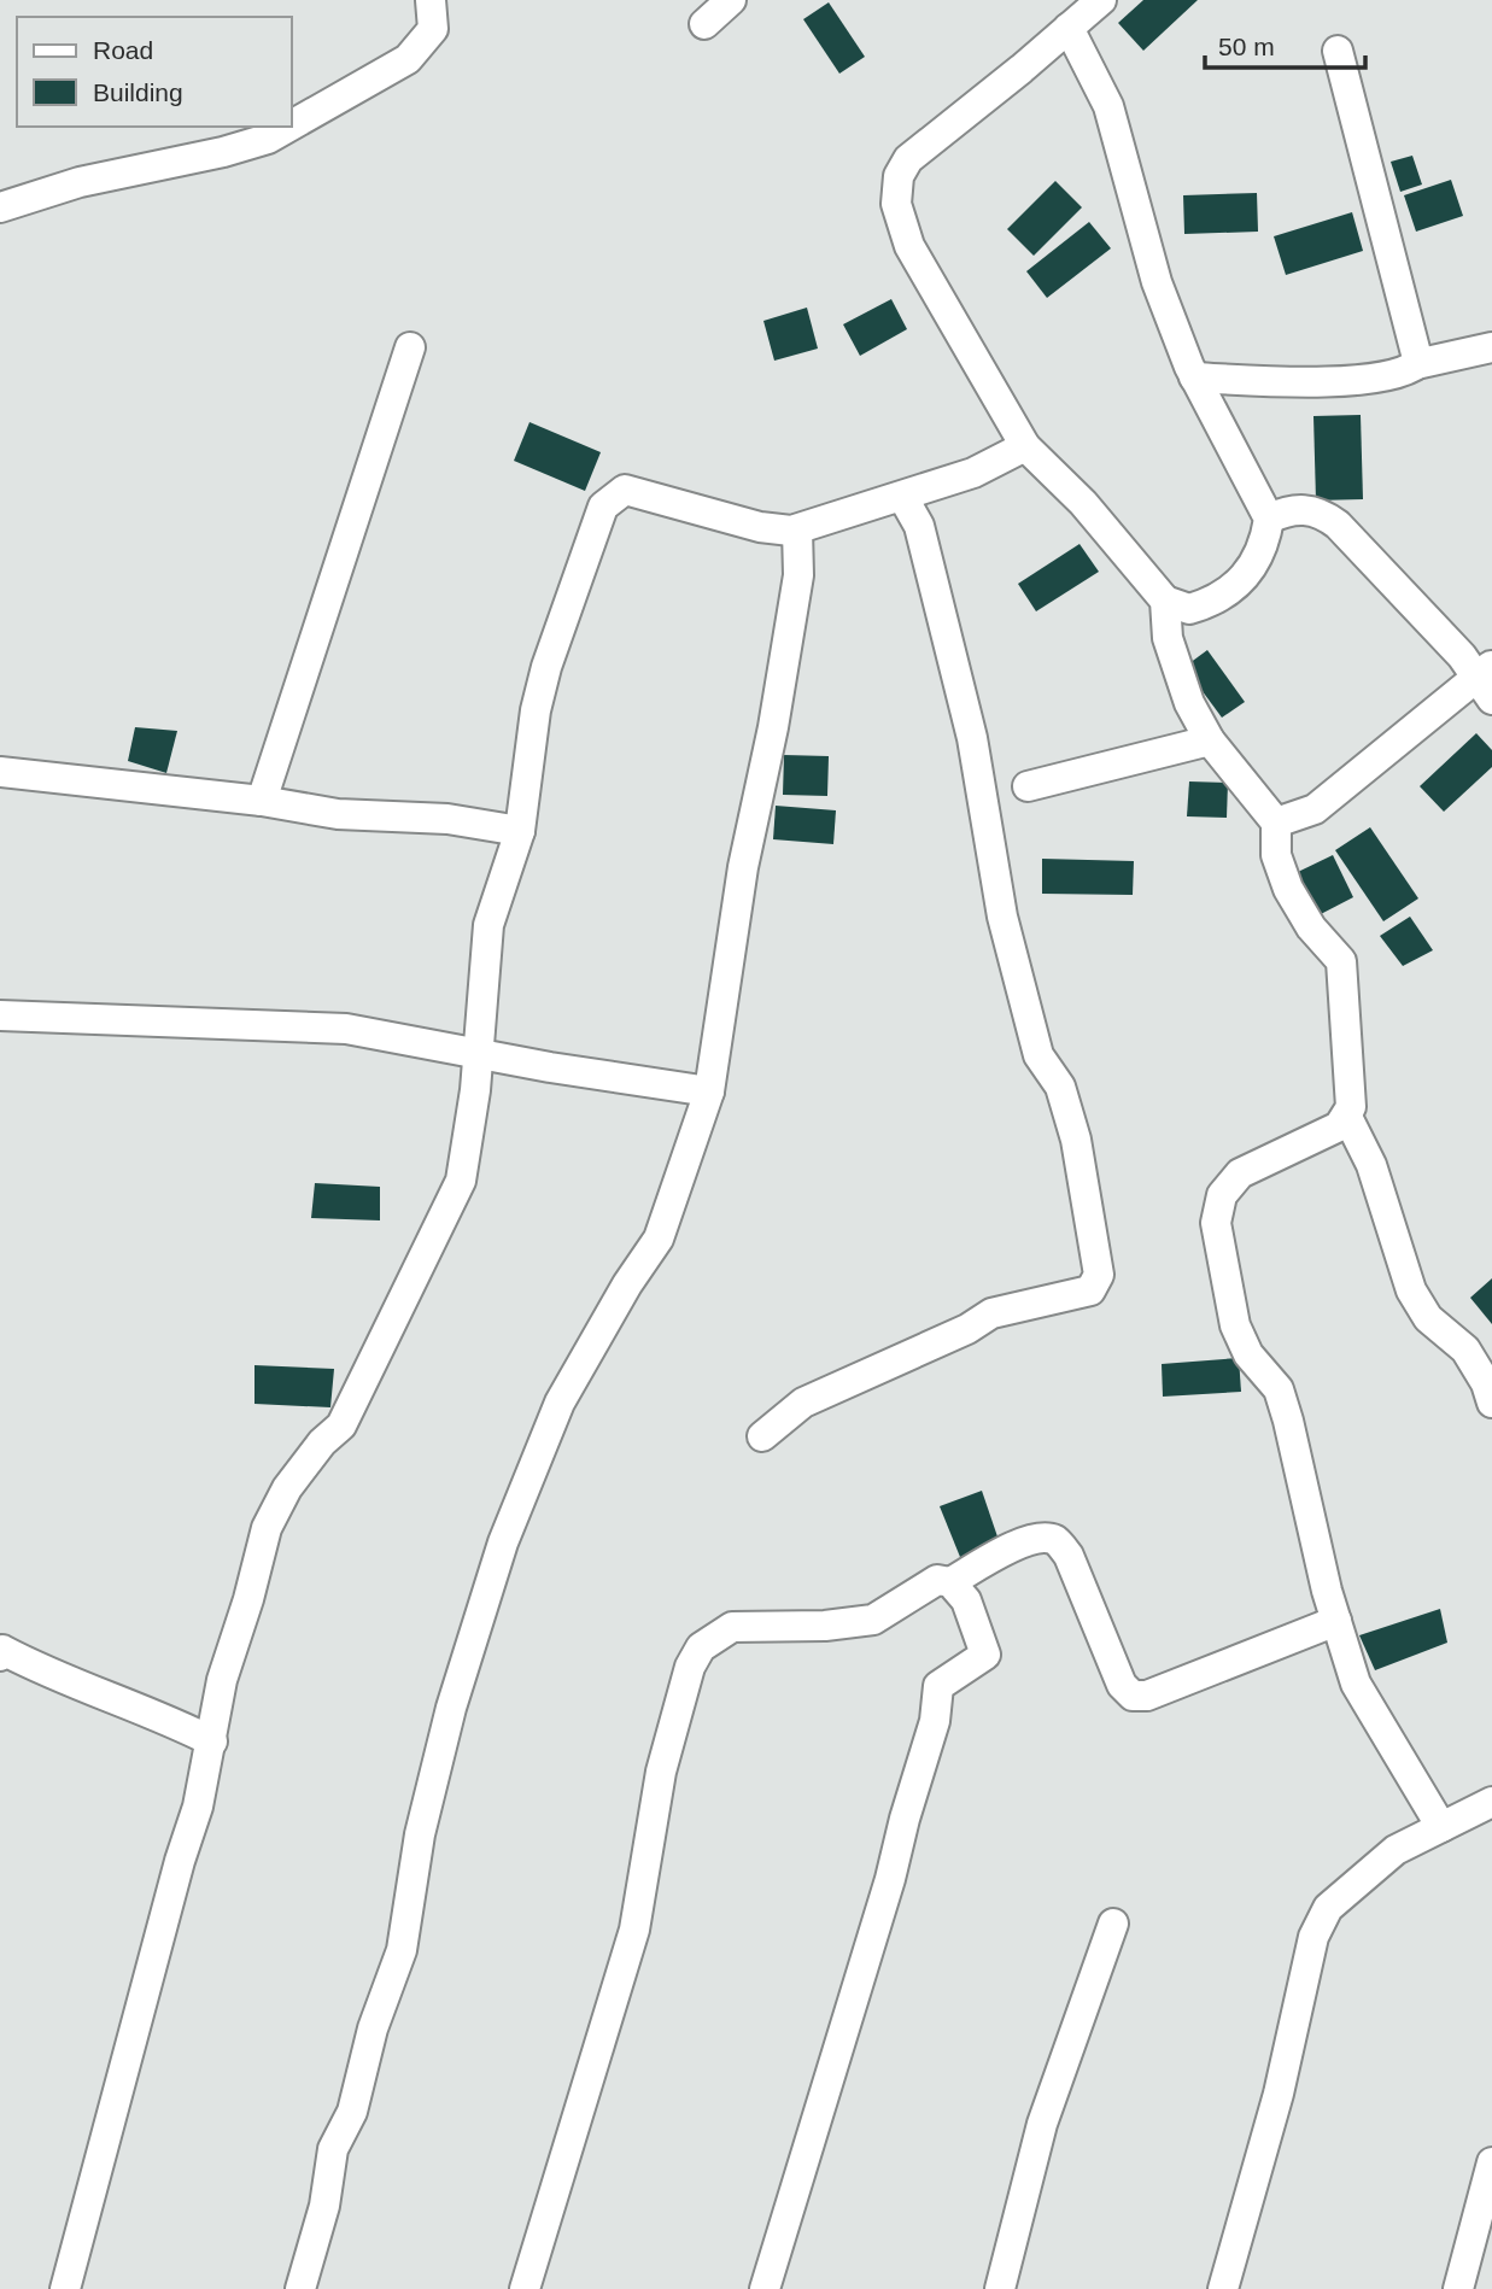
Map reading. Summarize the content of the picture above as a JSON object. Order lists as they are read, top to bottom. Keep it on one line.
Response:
{"legend":["Road","Building"],"scale_bar":"50 m"}
